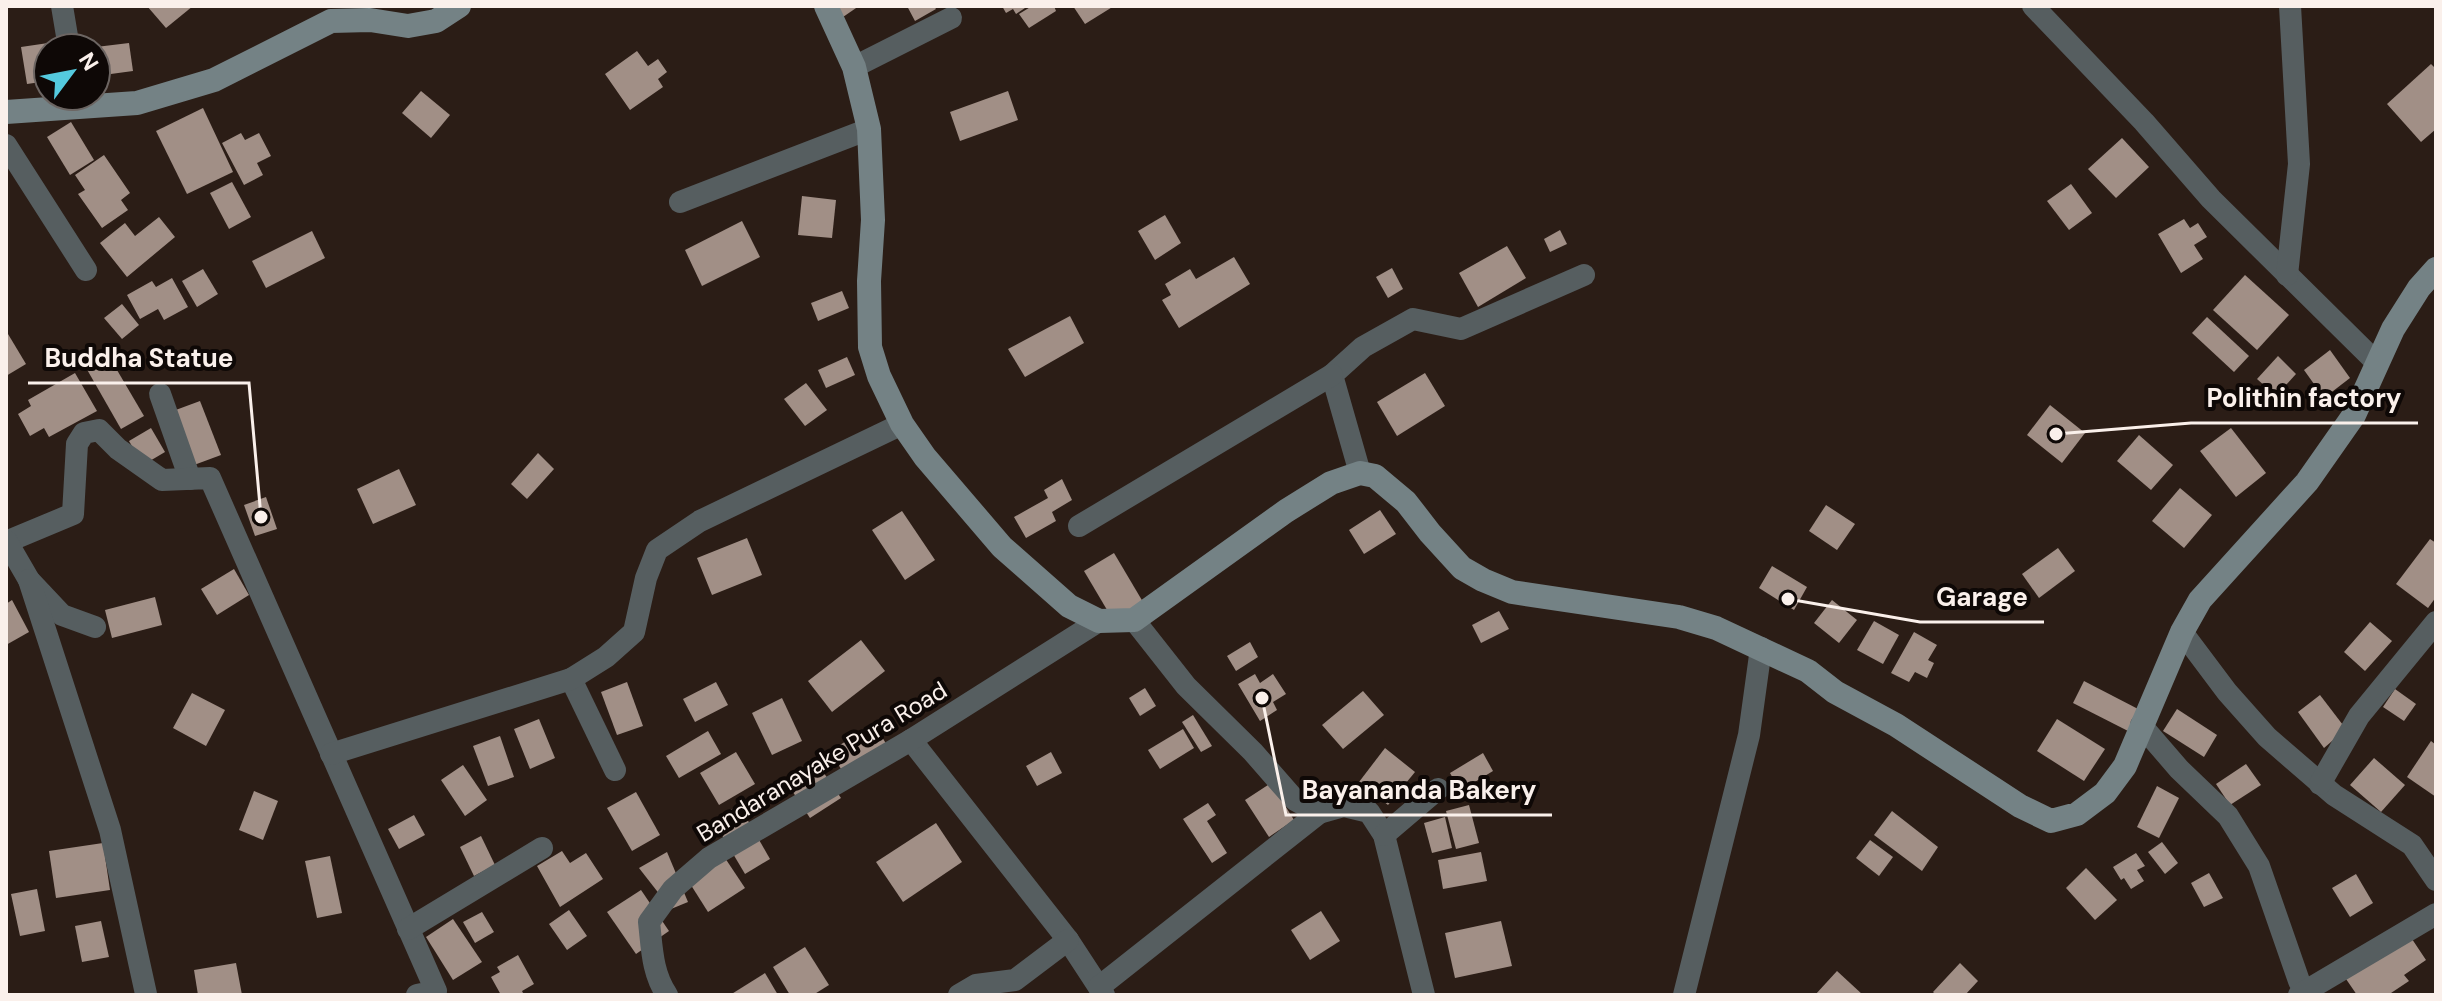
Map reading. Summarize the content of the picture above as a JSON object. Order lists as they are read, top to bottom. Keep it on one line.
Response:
{"streets":{"street":["Bandaranayake Pura Road"]},"places":["Polithin factory","Buddha Statue","Garage","Bayananda Bakery"],"north":"top right"}
